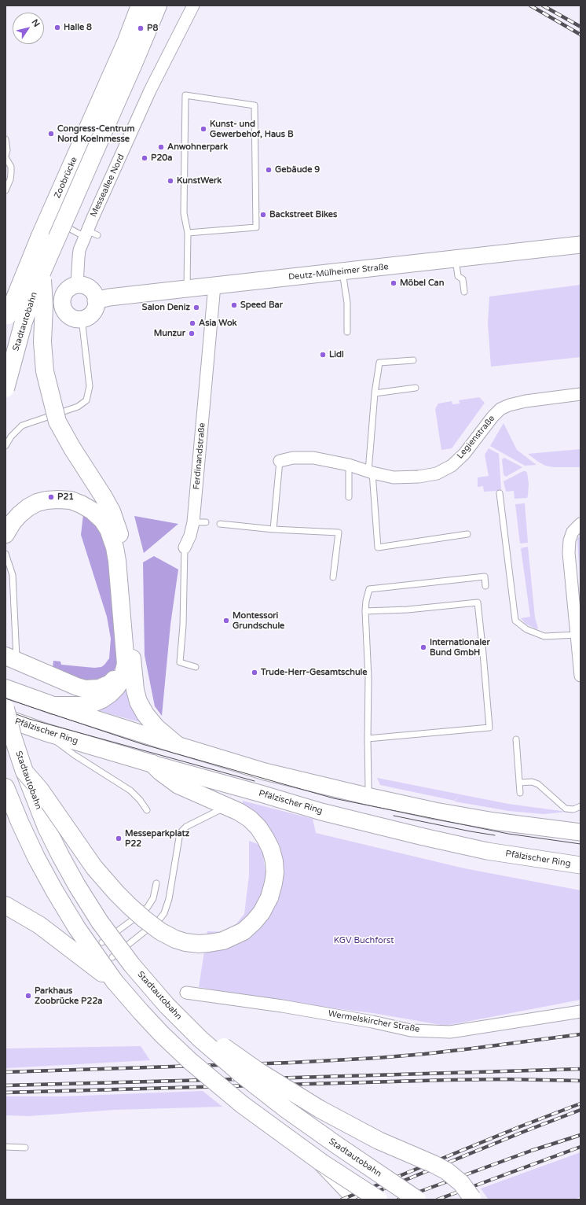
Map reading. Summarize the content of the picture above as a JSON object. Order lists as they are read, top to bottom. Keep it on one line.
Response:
{"streets":{"main road":["Zoobrücke","Deutz-Mülheimer Straße","Stadtautobahn","Pfälzischer Ring"],"street":["Messeallee Nord","Legienstraße","Ferdinandstraße","Wermelskircher Straße"]},"crossings":[["Zoobrücke","Stadtautobahn"],["Messeallee Nord","Deutz-Mülheimer Straße"],["Deutz-Mülheimer Straße","Ferdinandstraße"]],"parks":["KGV Buchforst"],"places":["Halle 8","P8","Kunst- und Gewerbehof, Haus B","Congress-Centrum Nord Koelnmesse","Anwohnerpark","P20a","Gebäude 9","KunstWerk","Backstreet Bikes","Möbel Can","Speed Bar","Salon Deniz","Asia Wok","Munzur","Lidl","P21","Montessori Grundschule","Internationaler Bund GmbH","Trude-Herr-Gesamtschule","Messeparkplatz P22","Parkhaus Zoobrücke P22a"],"north":"top right"}
